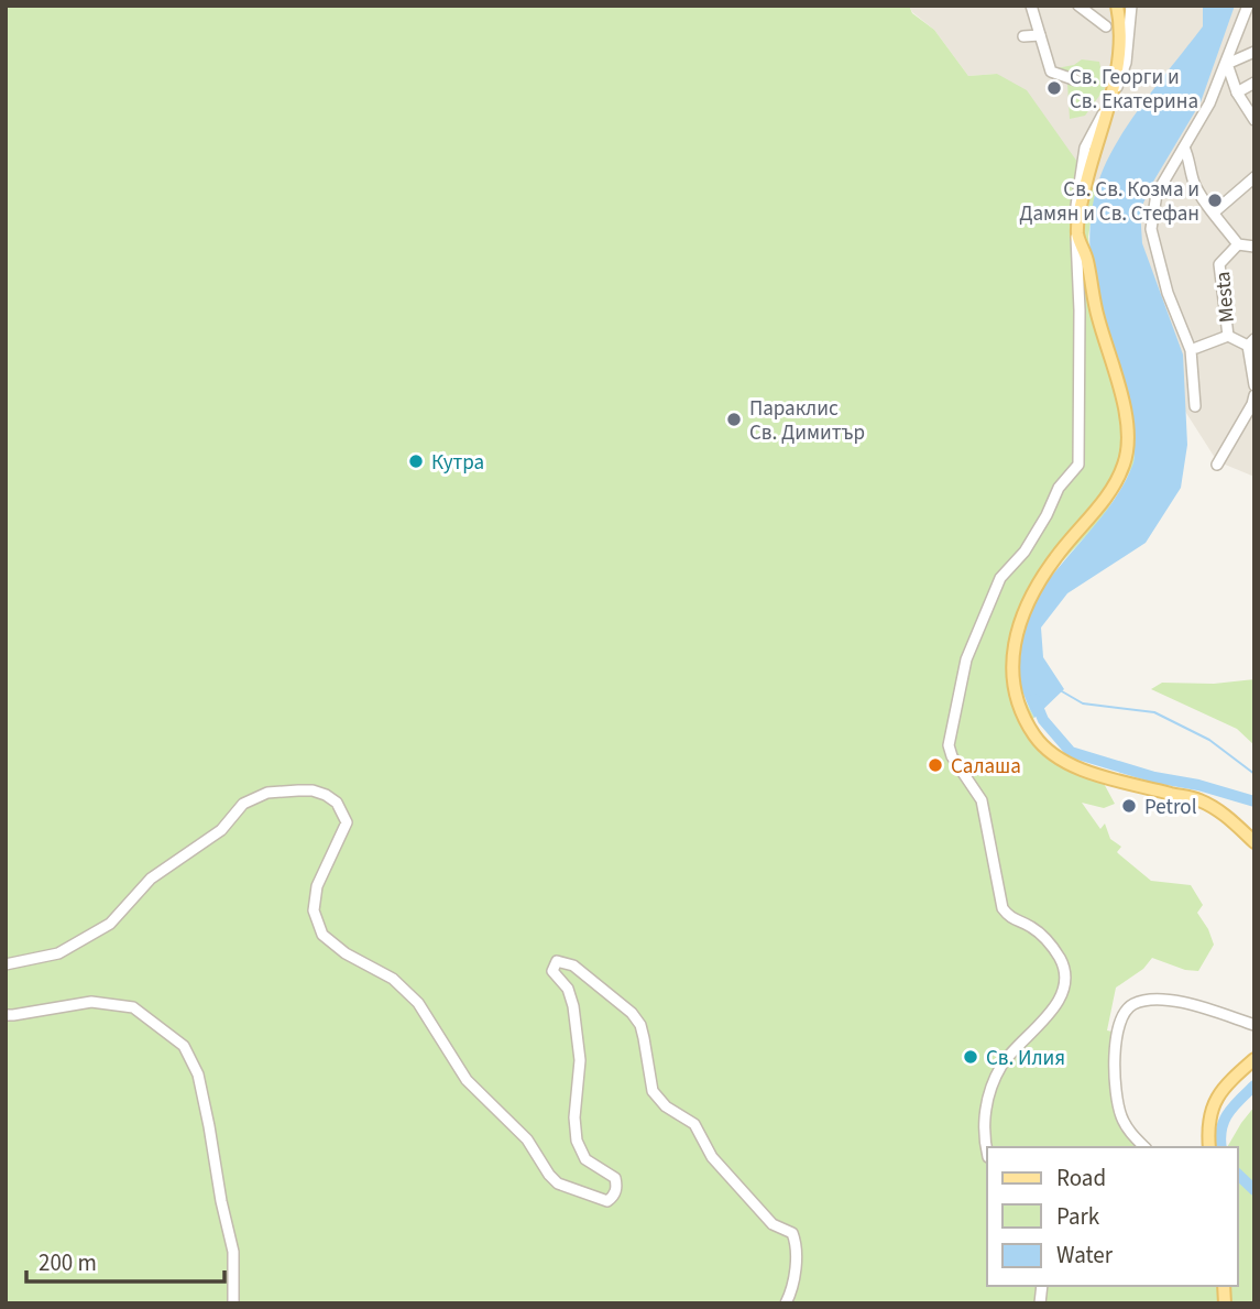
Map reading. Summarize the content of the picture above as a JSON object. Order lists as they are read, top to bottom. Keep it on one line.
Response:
{"streets":{"street":["Mesta"]},"places":["Св. Георги и Св. Екатерина","Св. Св. Козма и Дамян и Св. Стефан","Параклис Св. Димитър","Кутра","Салаша","Petrol","Св. Илия"],"legend":["Road","Park","Water"],"scale_bar":"200 m"}
